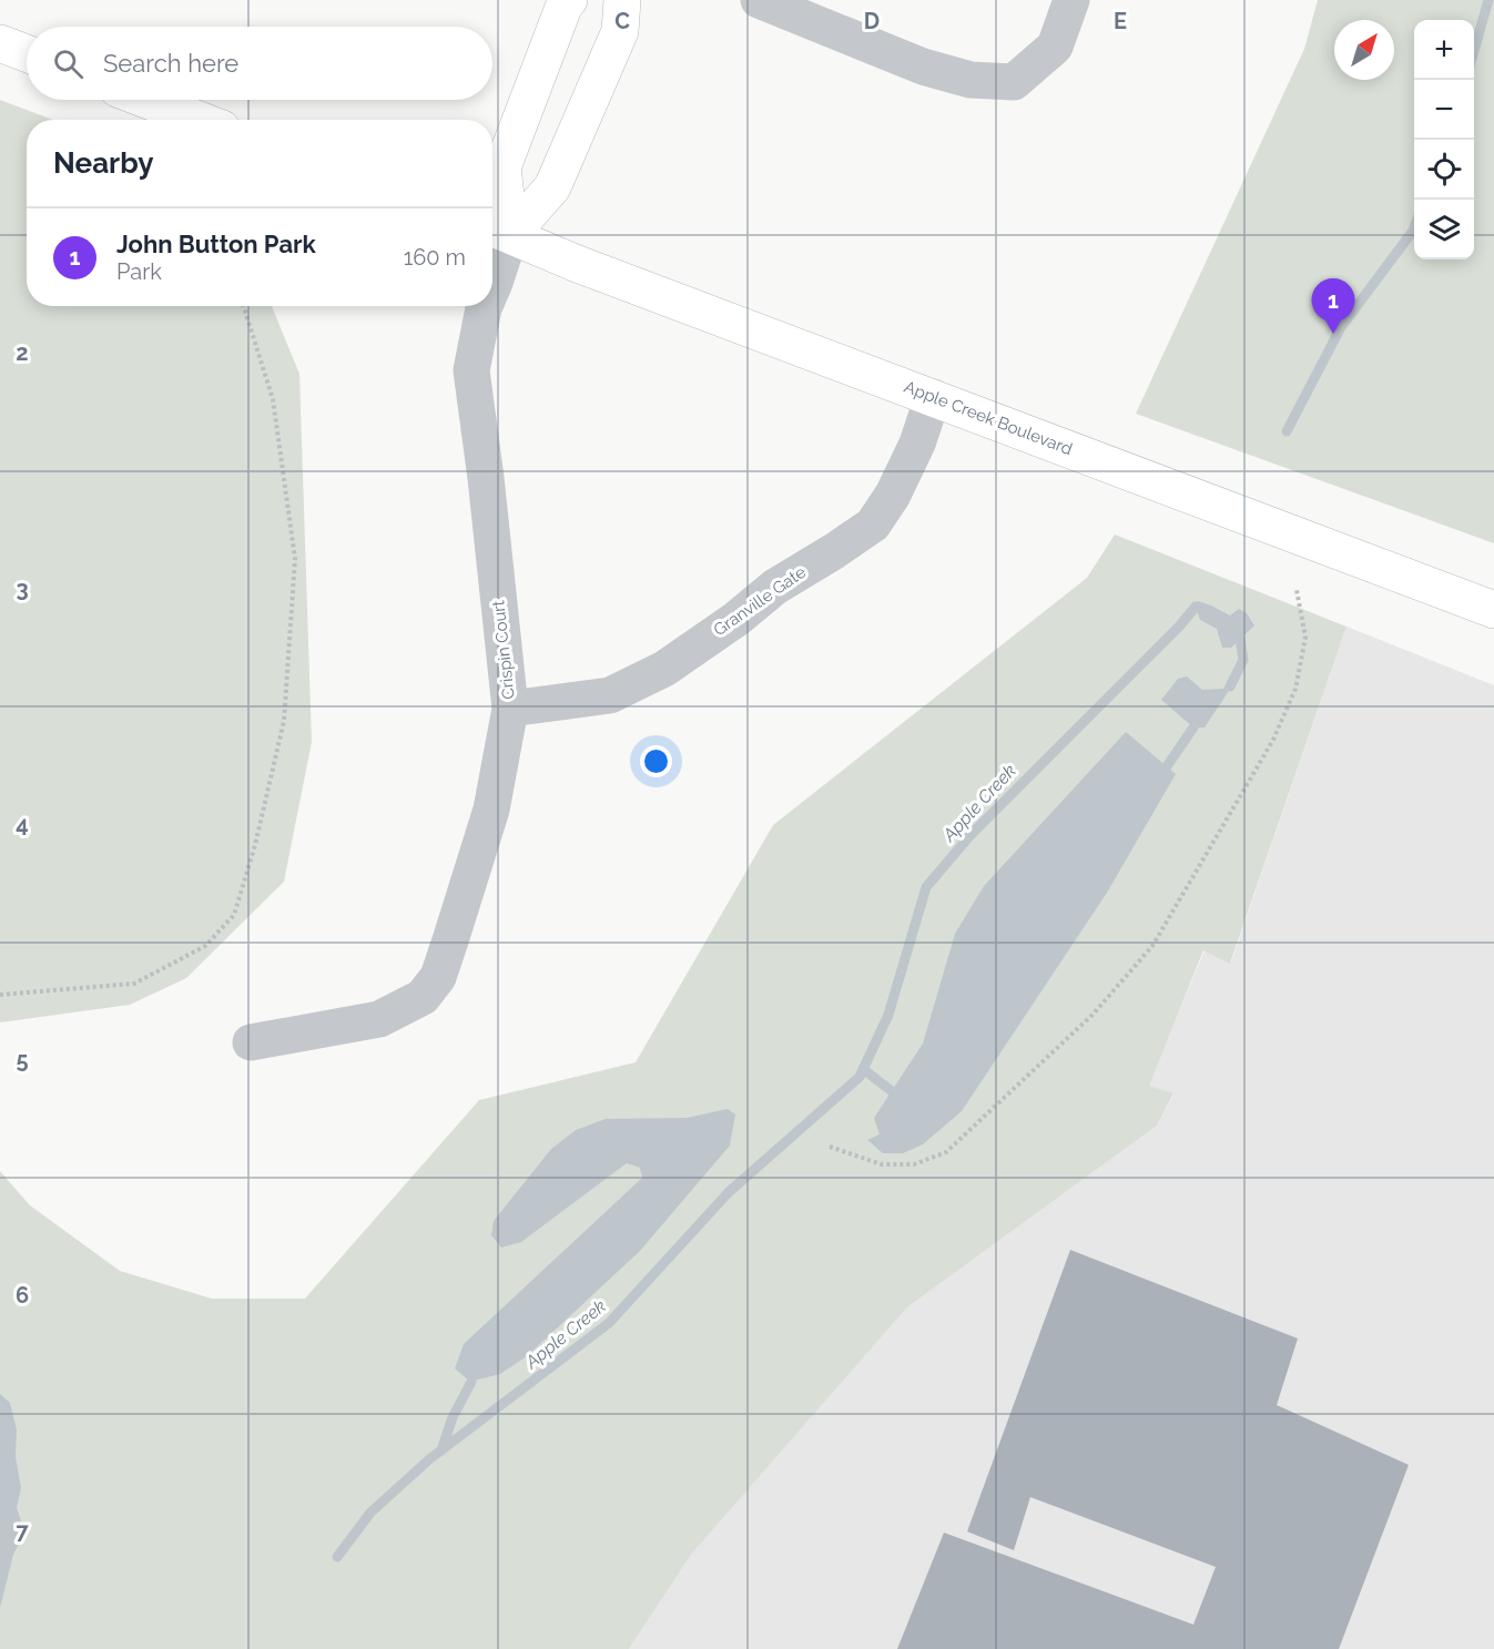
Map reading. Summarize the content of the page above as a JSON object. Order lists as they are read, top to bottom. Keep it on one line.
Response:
{"streets":{"main road":["Apple Creek Boulevard"],"street":["Granville Gate","Crispin Court"]},"crossings":[["Apple Creek Boulevard","Granville Gate"],["Apple Creek Boulevard","Crispin Court"],["Granville Gate","Crispin Court"]],"water":["Apple Creek"],"north":"top right","page":{"map_buttons":["+","−"],"search":"Search here","heading":"Nearby","list":[{"mark":"1","name":"John Button Park","note":"Park","value":"160 m"}],"pins":"1"},"grid":{"columns":["C","D","E"],"rows":["2","3","4","5","6","7"]}}
